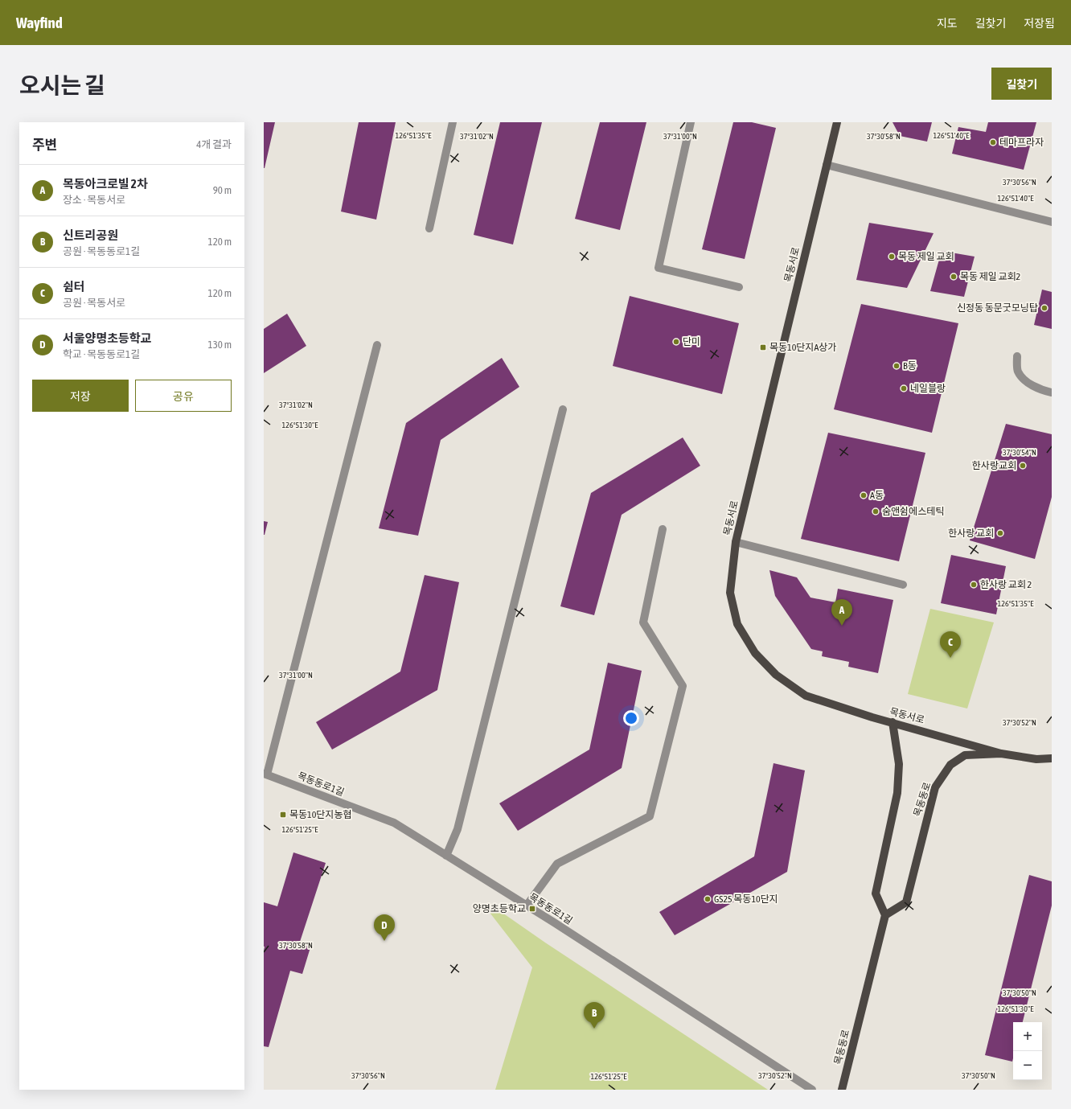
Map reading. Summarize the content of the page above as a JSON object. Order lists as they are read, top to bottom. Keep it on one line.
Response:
{"streets":{"main road":["목동서로","목동동로"],"street":["목동동로1길"]},"crossings":[["목동서로","목동동로"]],"places":{"other":["테마프라자","목동 제일 교회","목동 제일 교회2","신정동 동문굿모닝탑","단미","B동","네일블랑","한사랑교회","A동","숨앤쉼에스테틱","한사랑 교회","한사랑 교회 2","GS25 목동10단지"],"transit":["목동10단지A상가","목동10단지농협","양명초등학교"]},"page":{"header":"Wayfind","nav":["지도","길찾기","저장됨"],"title":"오시는 길","buttons":["길찾기",["저장","공유"]],"heading":["주변","4개 결과"],"list":[{"mark":"A","name":"목동아크로빌 2차","note":"장소 · 목동서로","value":"90 m"},{"mark":"B","name":"신트리공원","note":"공원 · 목동동로1길","value":"120 m"},{"mark":"C","name":"쉼터","note":"공원 · 목동서로","value":"120 m"},{"mark":"D","name":"서울양명초등학교","note":"학교 · 목동동로1길","value":"130 m"}],"pins":["A","C","D","B"],"map_buttons":["+","−"]},"coordinates":["126°51'35\"E","126°51'40\"E","37°31'02\"N","37°31'00\"N","37°30'58\"N","37°30'56\"N","126°51'30\"E","37°30'54\"N","37°30'52\"N","126°51'25\"E","37°30'50\"N"]}
